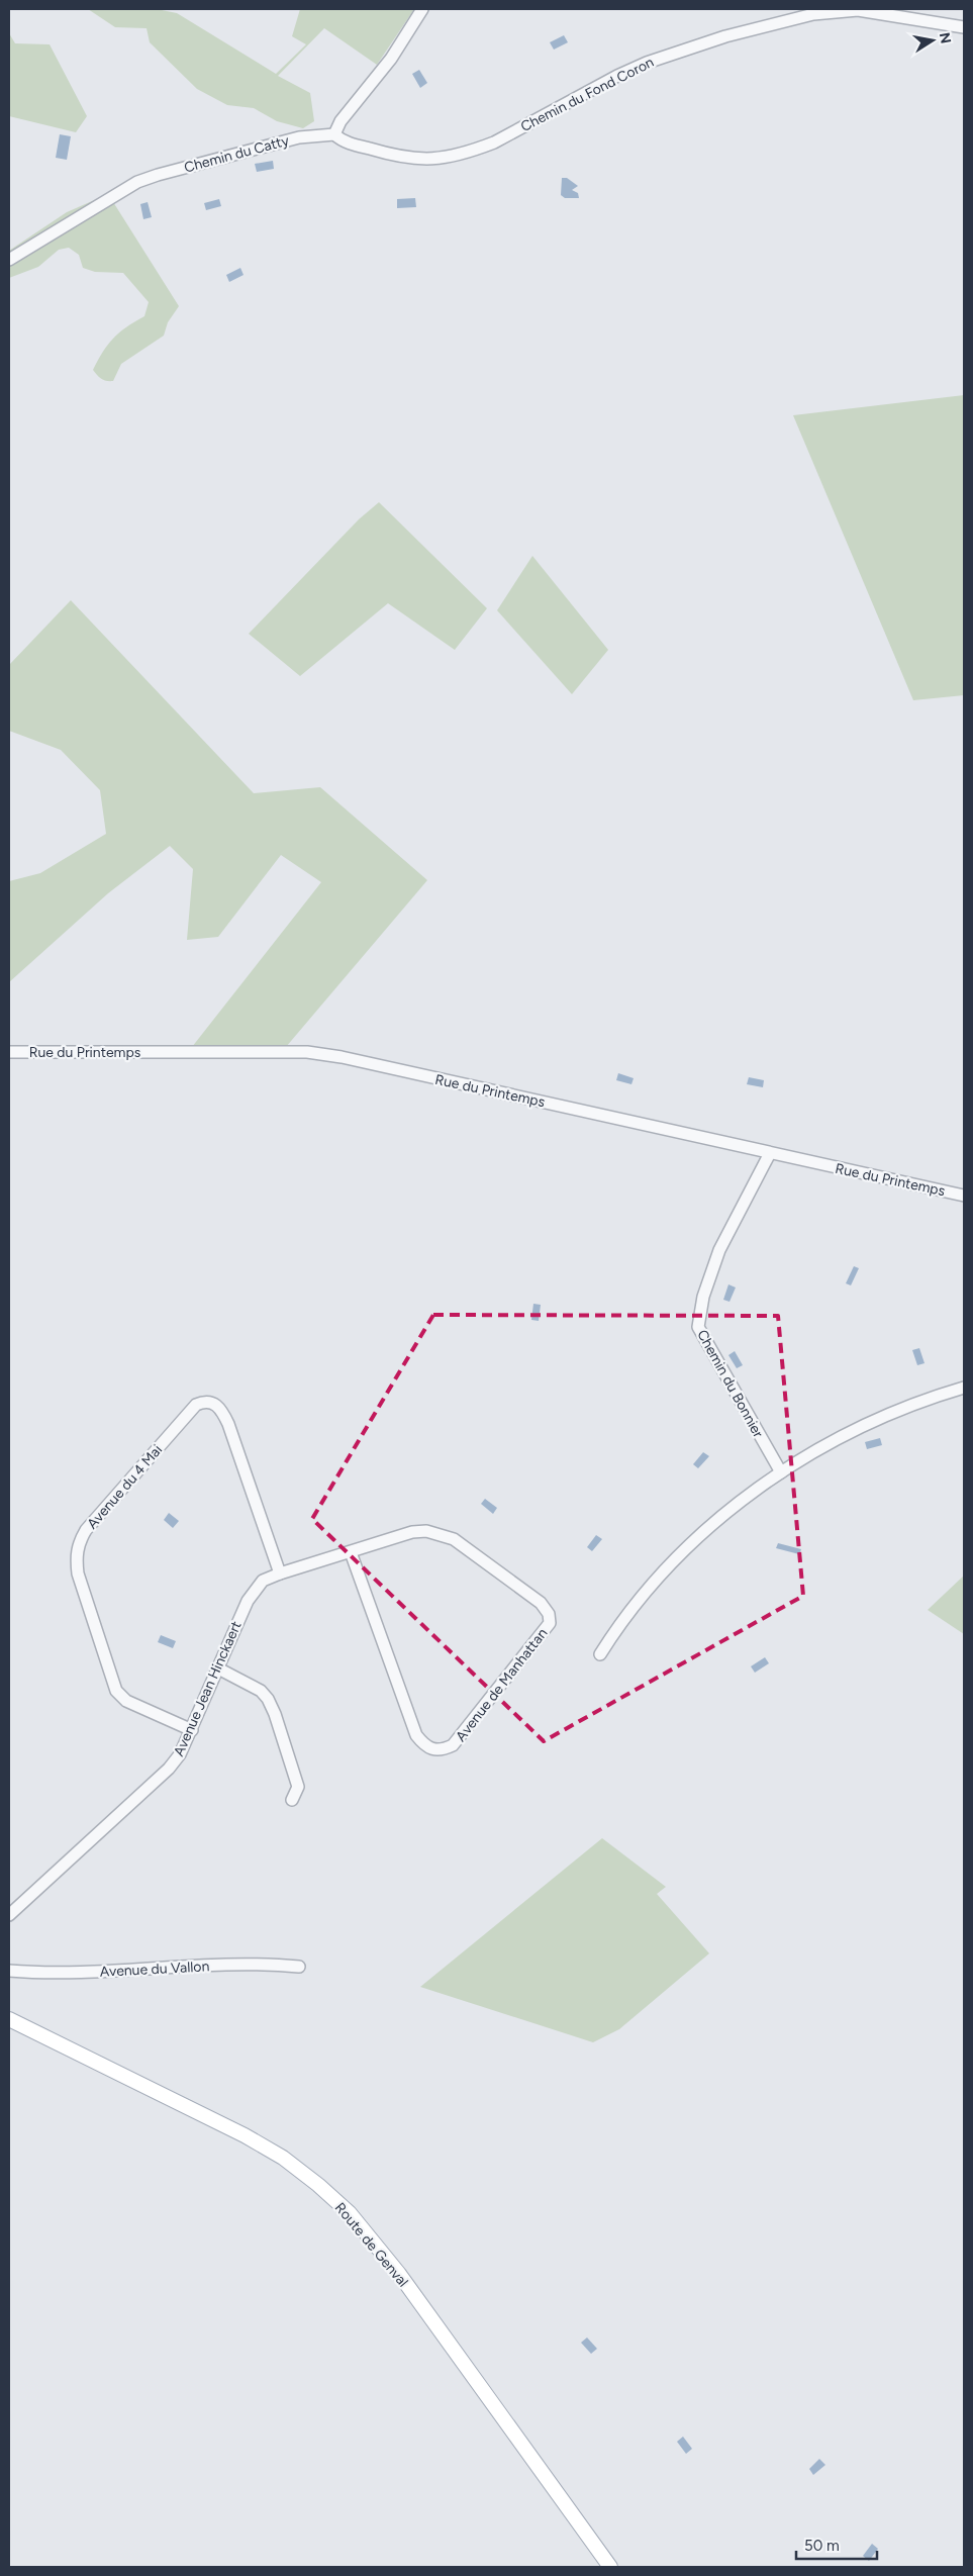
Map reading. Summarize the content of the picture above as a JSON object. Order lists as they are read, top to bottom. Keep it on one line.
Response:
{"streets":{"main road":["Route de Genval"],"street":["Chemin du Fond Coron","Chemin du Catty","Rue du Printemps","Chemin du Bonnier","Avenue du 4 Mai","Avenue de Manhattan","Avenue Jean Hinckaert","Avenue du Vallon"]},"crossings":[["Chemin du Fond Coron","Chemin du Catty"],["Rue du Printemps","Chemin du Bonnier"],["Avenue du 4 Mai","Avenue Jean Hinckaert"],["Avenue de Manhattan","Avenue Jean Hinckaert"]],"scale_bar":"50 m","north":"right"}
